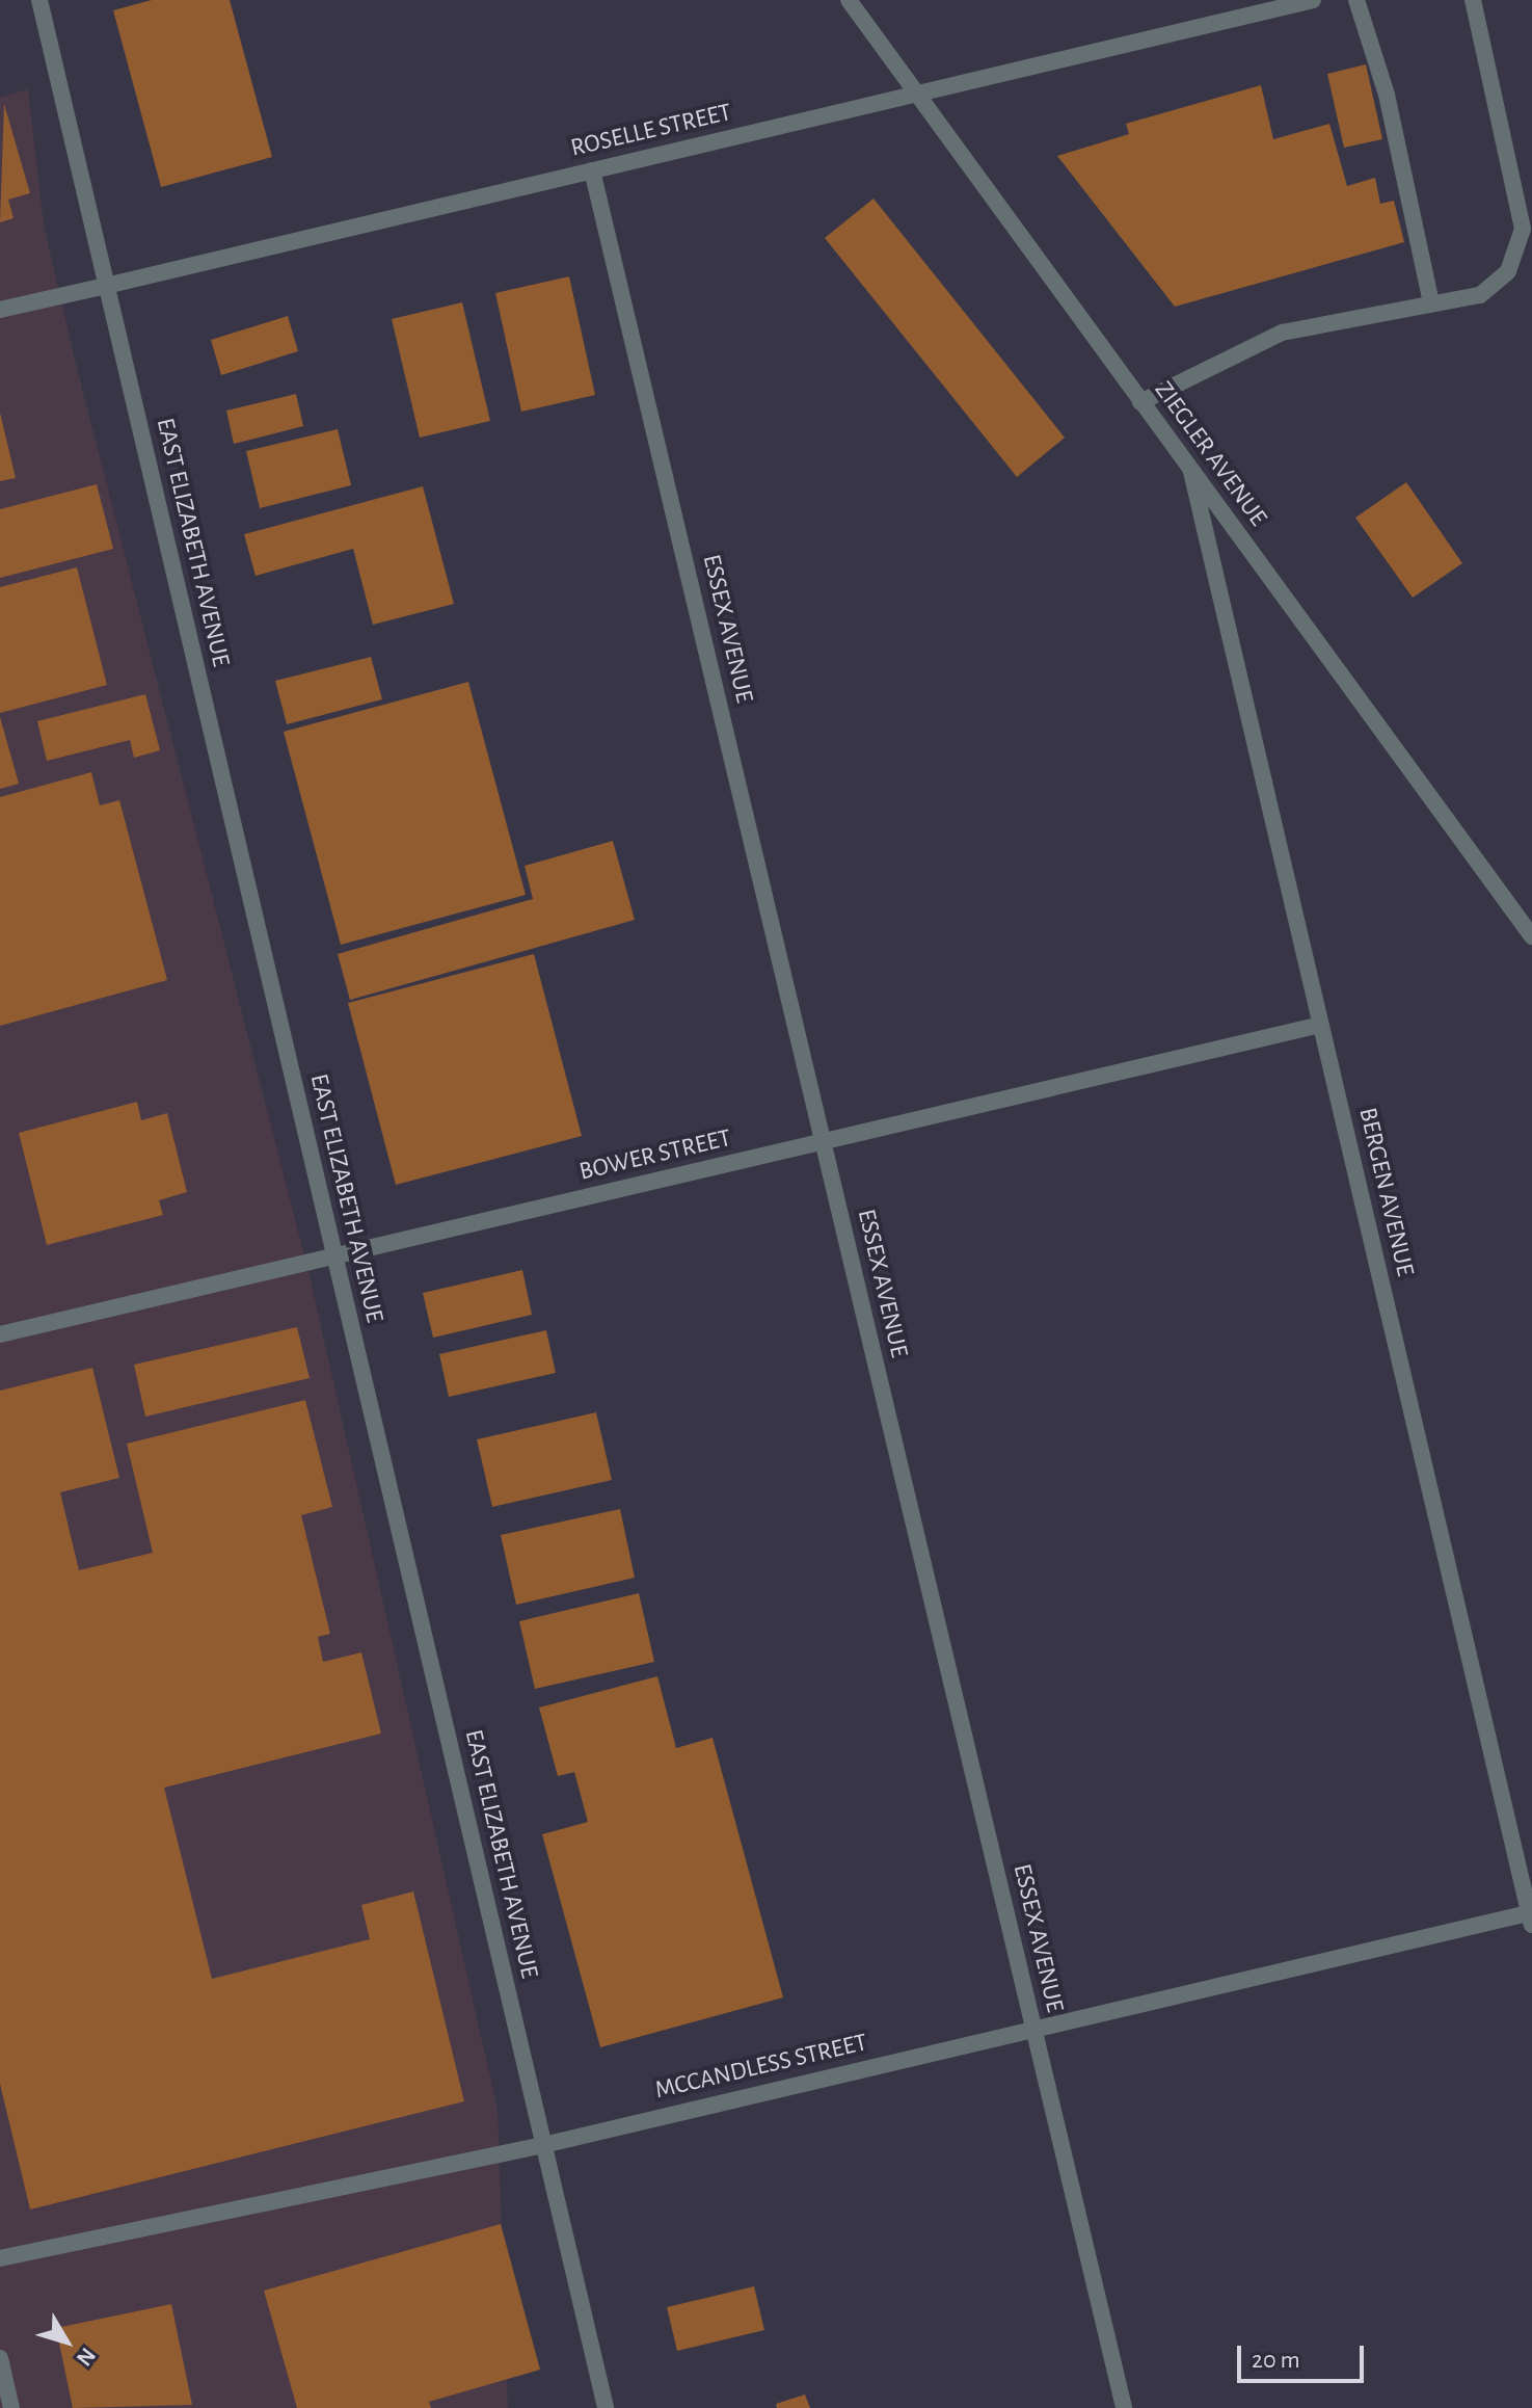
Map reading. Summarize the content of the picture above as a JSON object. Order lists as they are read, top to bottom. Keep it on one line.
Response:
{"streets":{"street":["ROSELLE STREET","ZIEGLER AVENUE","EAST ELIZABETH AVENUE","ESSEX AVENUE","BOWER STREET","BERGEN AVENUE","MCCANDLESS STREET"]},"crossings":[["ROSELLE STREET","ZIEGLER AVENUE"],["ROSELLE STREET","EAST ELIZABETH AVENUE"],["ROSELLE STREET","ESSEX AVENUE"],["ZIEGLER AVENUE","BERGEN AVENUE"],["EAST ELIZABETH AVENUE","BOWER STREET"],["EAST ELIZABETH AVENUE","MCCANDLESS STREET"],["ESSEX AVENUE","BOWER STREET"],["ESSEX AVENUE","MCCANDLESS STREET"],["BOWER STREET","BERGEN AVENUE"],["BERGEN AVENUE","MCCANDLESS STREET"]],"scale_bar":"20 m","north":"bottom right"}
